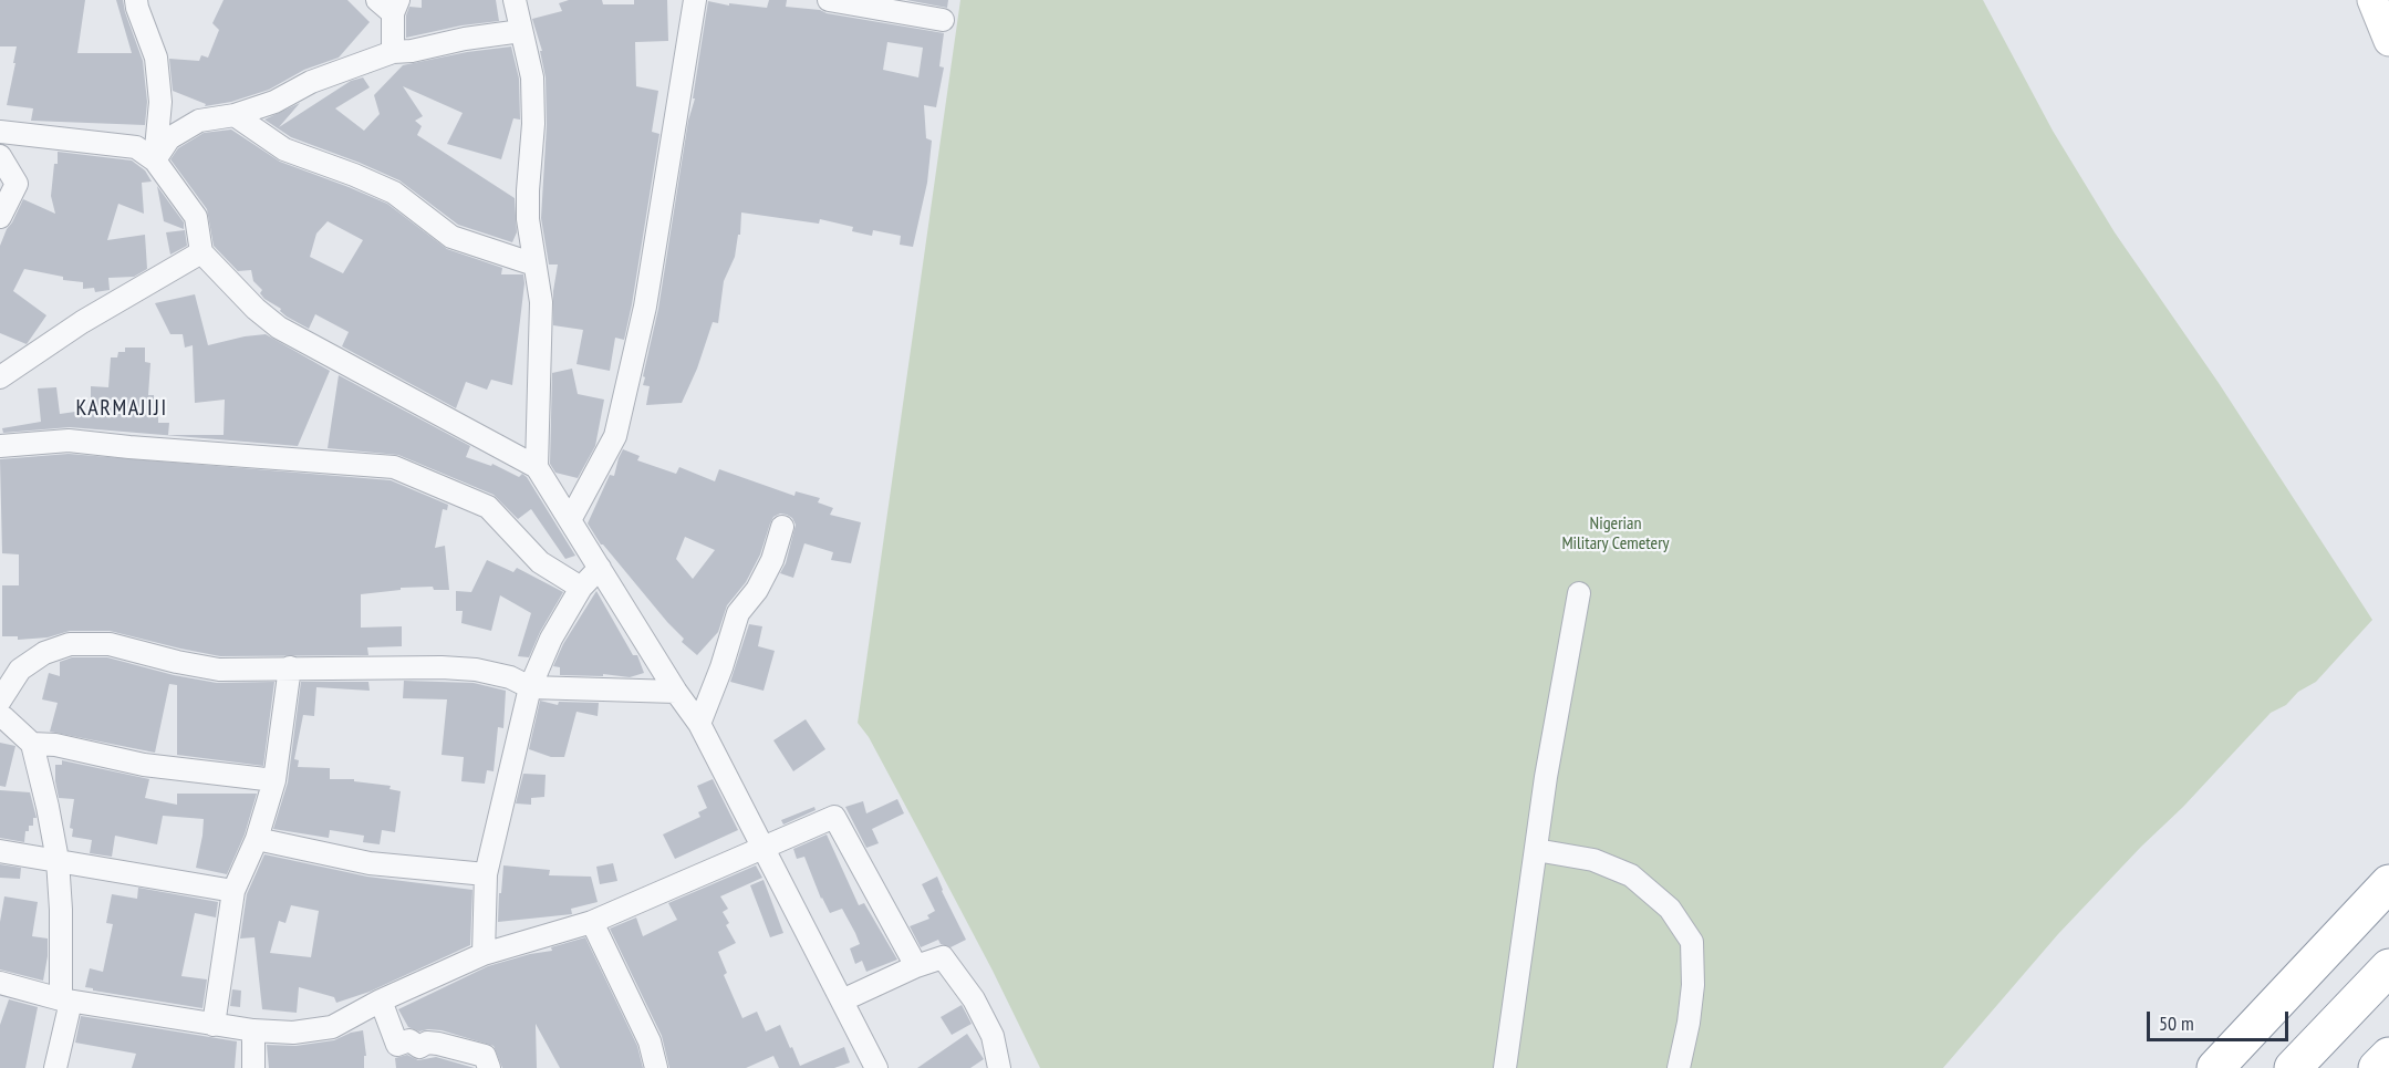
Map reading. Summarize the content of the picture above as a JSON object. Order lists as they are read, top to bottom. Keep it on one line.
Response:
{"districts":["KARMAJIJI"],"parks":["Nigerian Military Cemetery"],"scale_bar":"50 m"}
